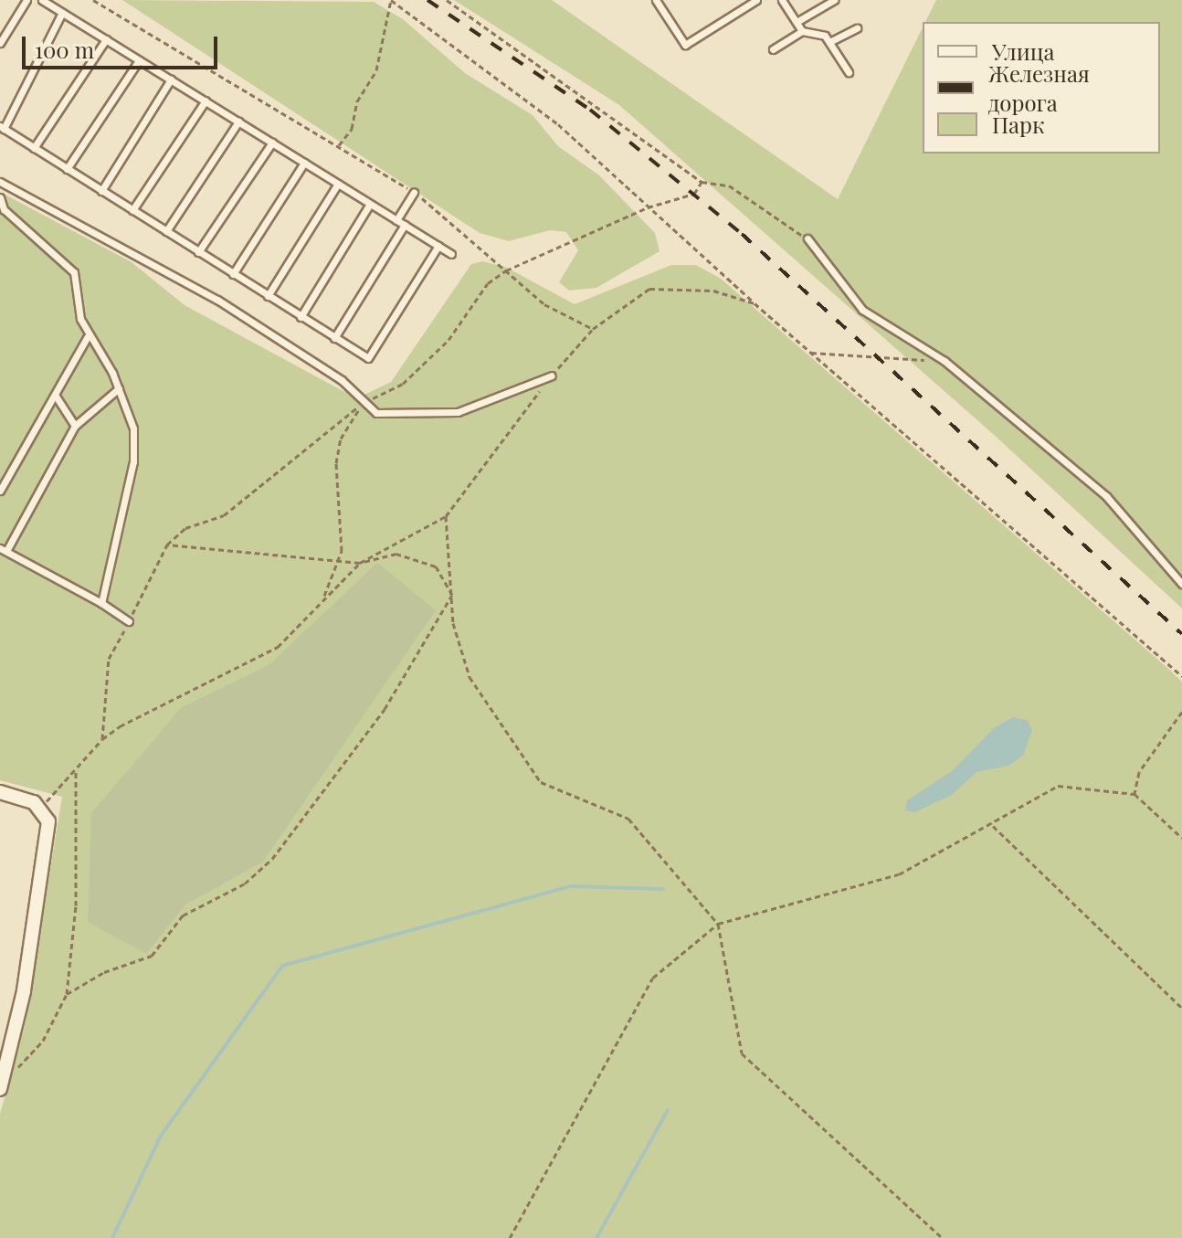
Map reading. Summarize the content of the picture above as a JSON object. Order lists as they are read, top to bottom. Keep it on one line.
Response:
{"legend":["Улица","Железная дорога","Парк"],"scale_bar":"100 m"}
